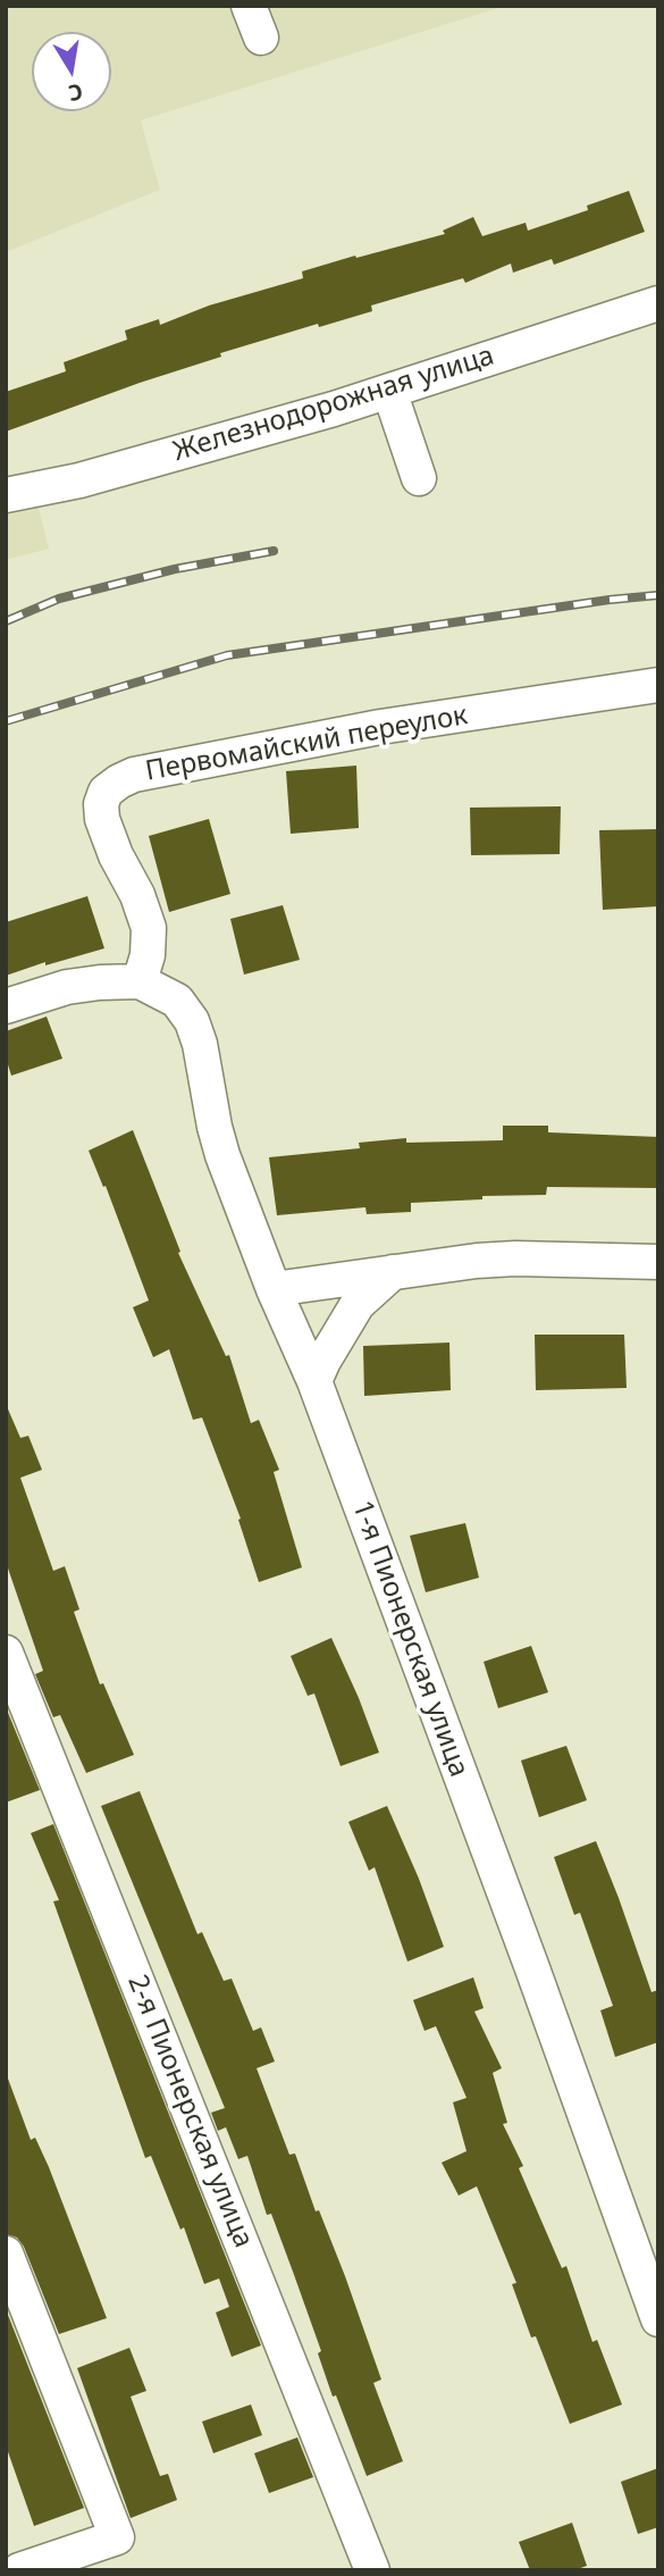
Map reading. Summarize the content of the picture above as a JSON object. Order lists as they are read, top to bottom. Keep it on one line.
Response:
{"streets":{"street":["Железнодорожная улица","Первомайский переулок","1-я Пионерская улица","2-я Пионерская улица"]},"crossings":[["Первомайский переулок","1-я Пионерская улица"]],"north":"bottom"}
